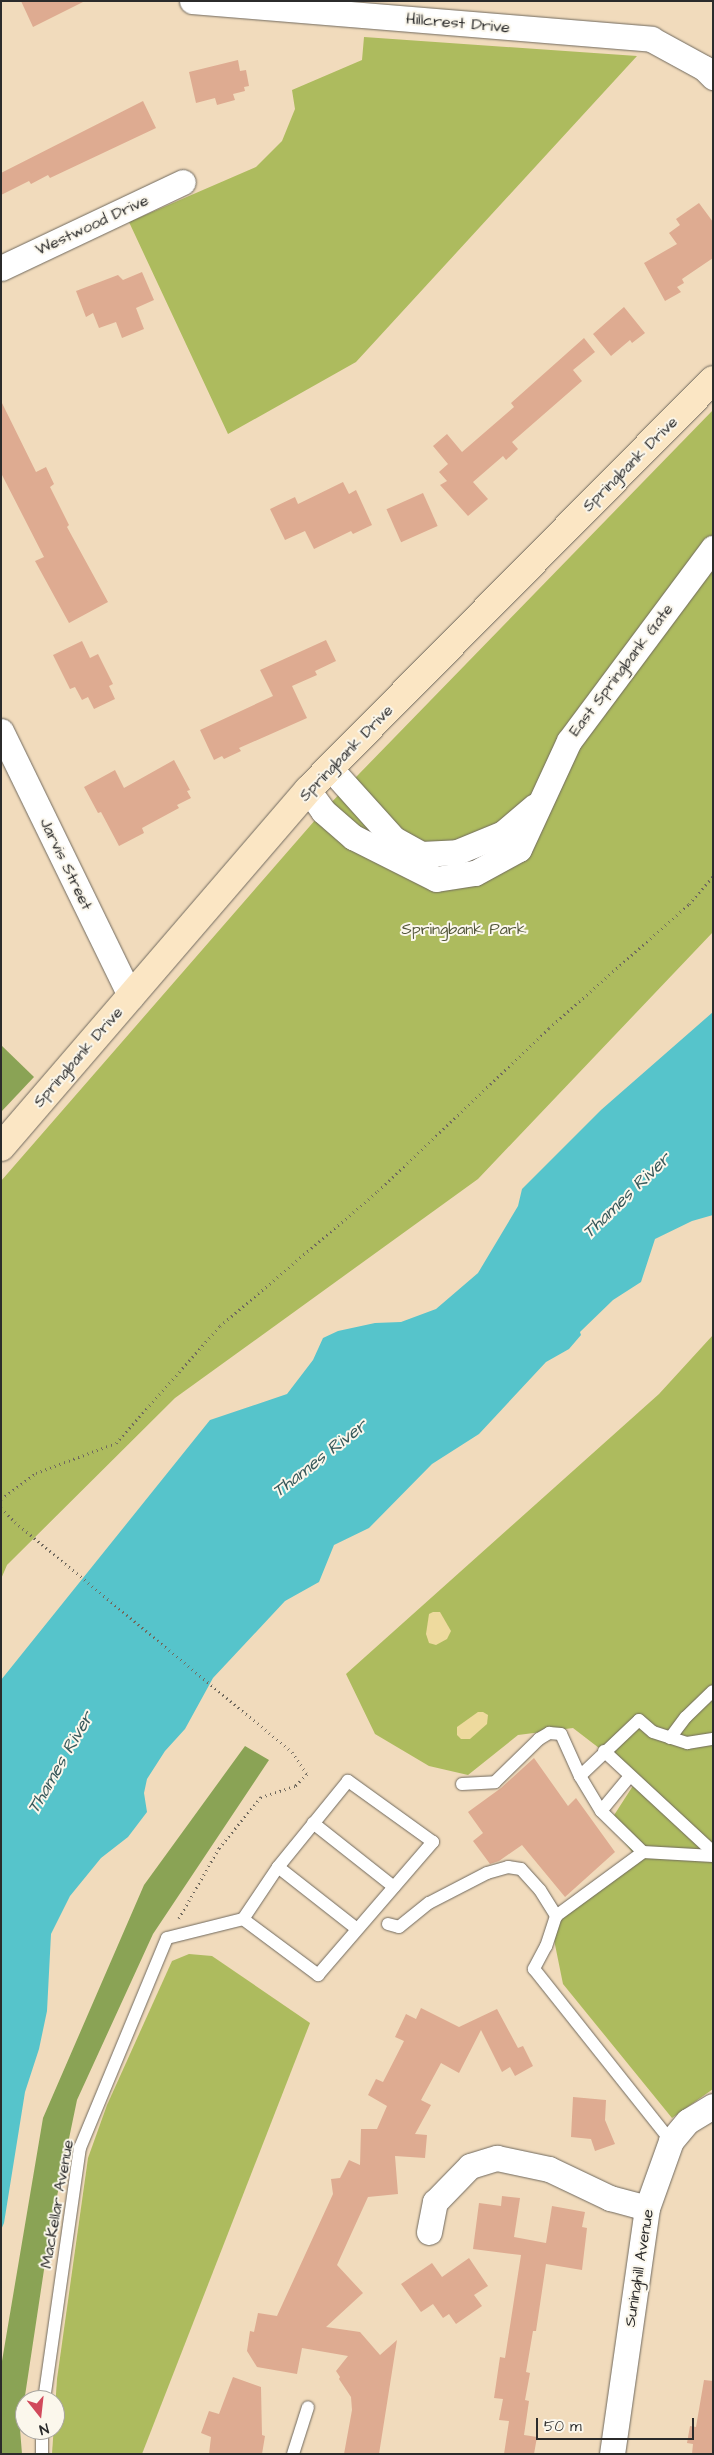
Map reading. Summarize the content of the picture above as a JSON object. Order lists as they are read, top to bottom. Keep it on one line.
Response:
{"streets":{"main road":["Springbank Drive"],"street":["Hillcrest Drive","Westwood Drive","East Springbank Gate","Jarvis Street","Suninghill Avenue"],"lane":["MacKellar Avenue"]},"crossings":[["Springbank Drive","East Springbank Gate"],["Springbank Drive","Jarvis Street"]],"water":["Thames River"],"parks":["Springbank Park"],"scale_bar":"50 m","north":"bottom"}
